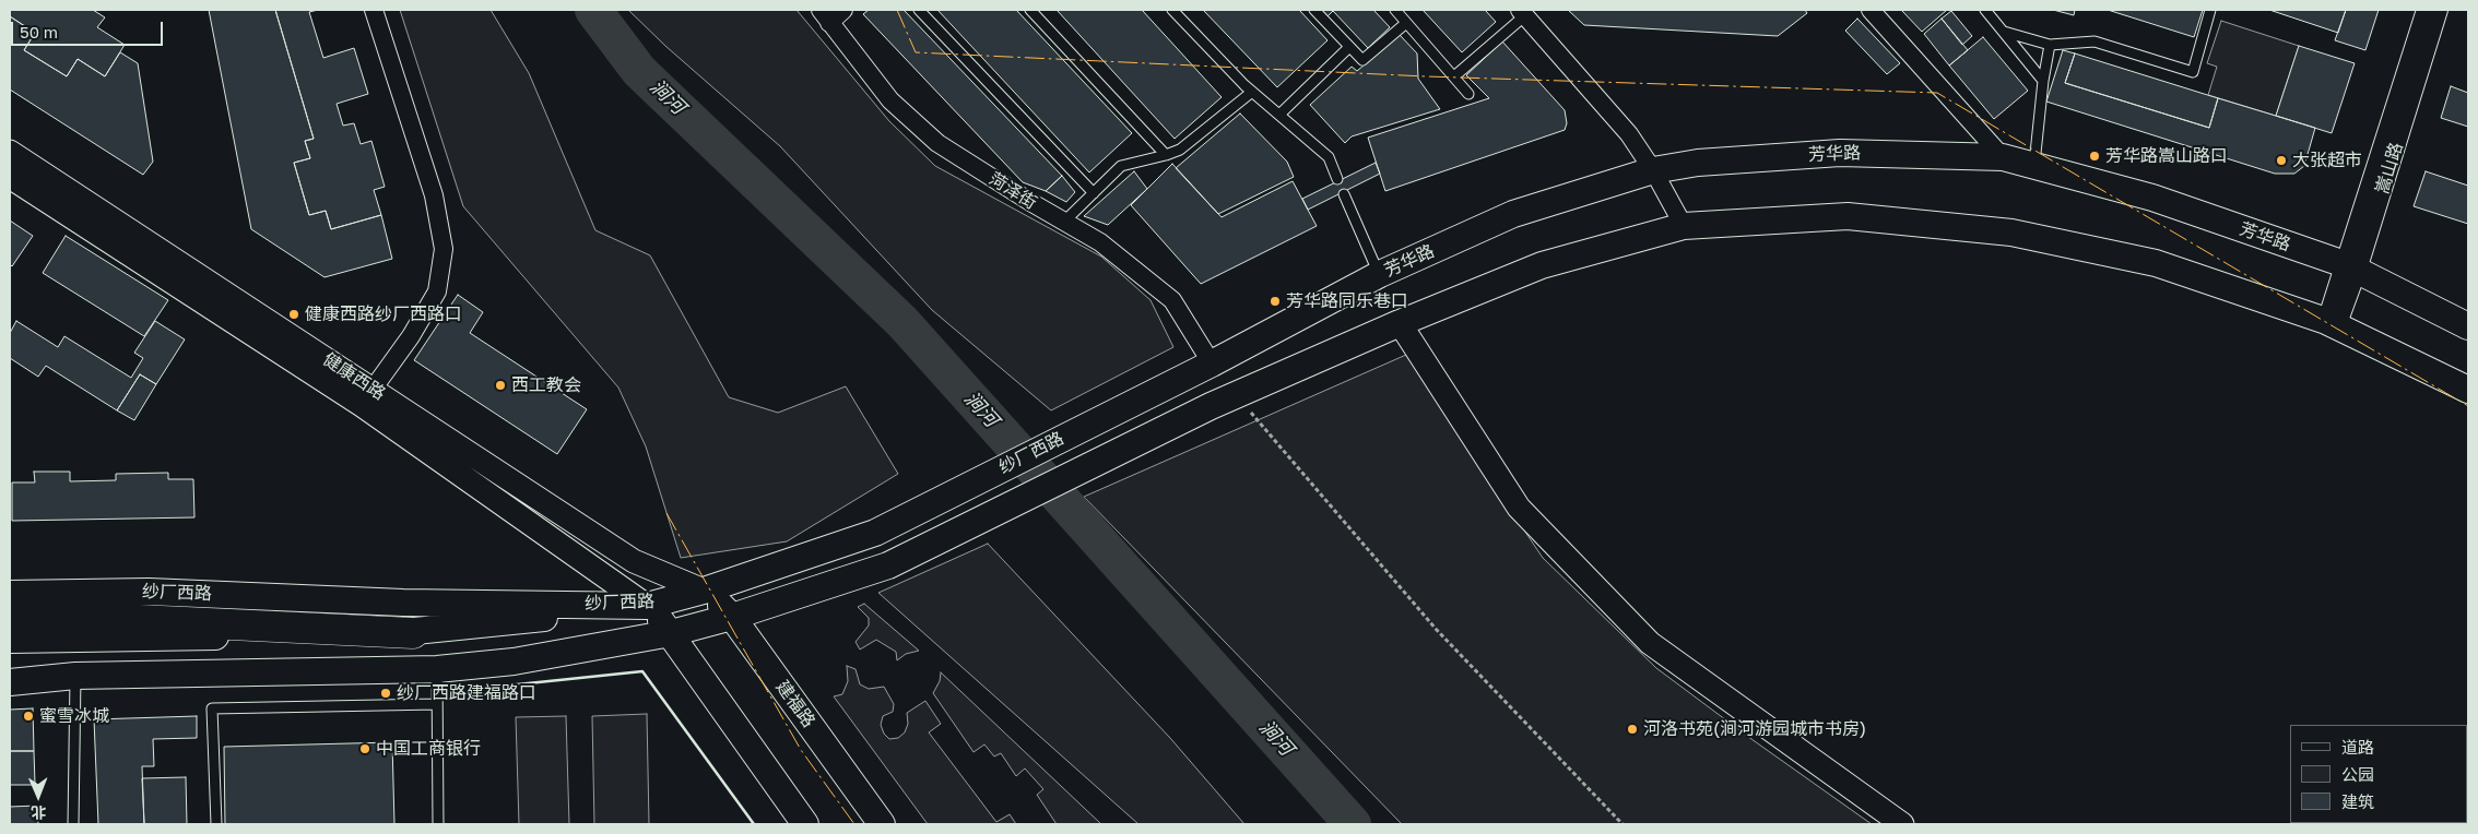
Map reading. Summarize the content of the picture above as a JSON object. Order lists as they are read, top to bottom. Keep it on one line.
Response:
{"streets":{"main road":["芳华路","纱厂西路","建福路"],"street":["嵩山路","菏泽街","健康西路"]},"crossings":[["芳华路","嵩山路"],["芳华路","菏泽街"],["芳华路","纱厂西路"],["菏泽街","纱厂西路"],["健康西路","纱厂西路"],["健康西路","建福路"],["纱厂西路","建福路"]],"water":["涧河"],"places":["芳华路嵩山路口","大张超市","芳华路同乐巷口","健康西路纱厂西路口","西工教会","纱厂西路建福路口","蜜雪冰城","河洛书苑(涧河游园城市书房)","中国工商银行"],"legend":["道路","公园","建筑"],"scale_bar":"50 m","north":"bottom"}
